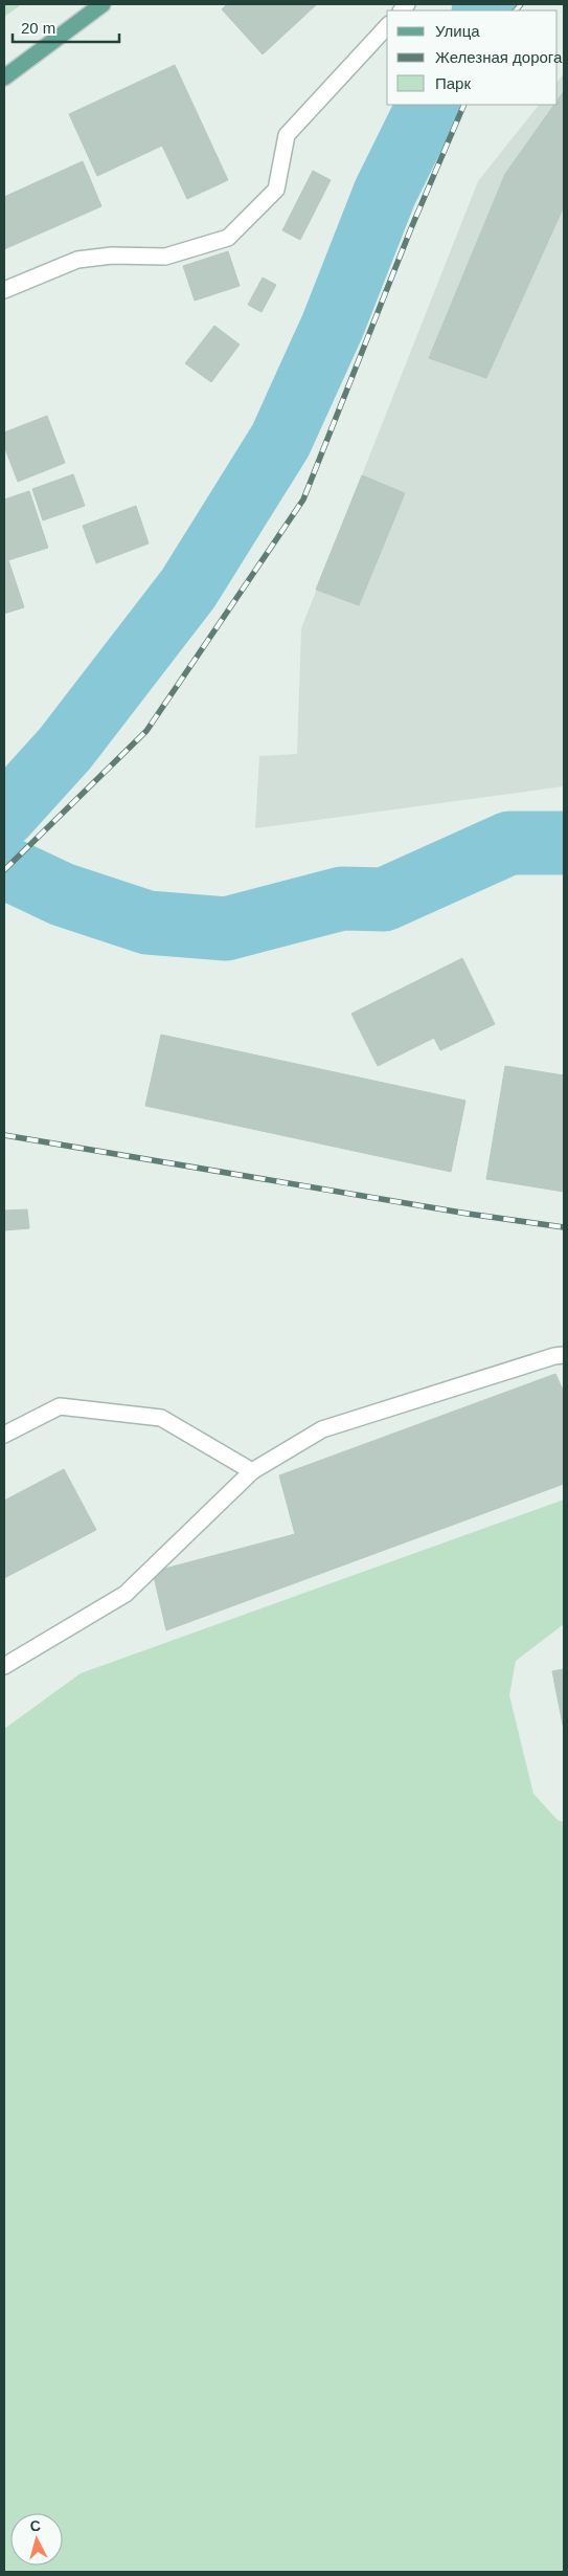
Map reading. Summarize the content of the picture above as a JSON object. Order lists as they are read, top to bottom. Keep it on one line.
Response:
{"legend":["Улица","Железная дорога","Парк"],"scale_bar":"20 m","north":"top"}
